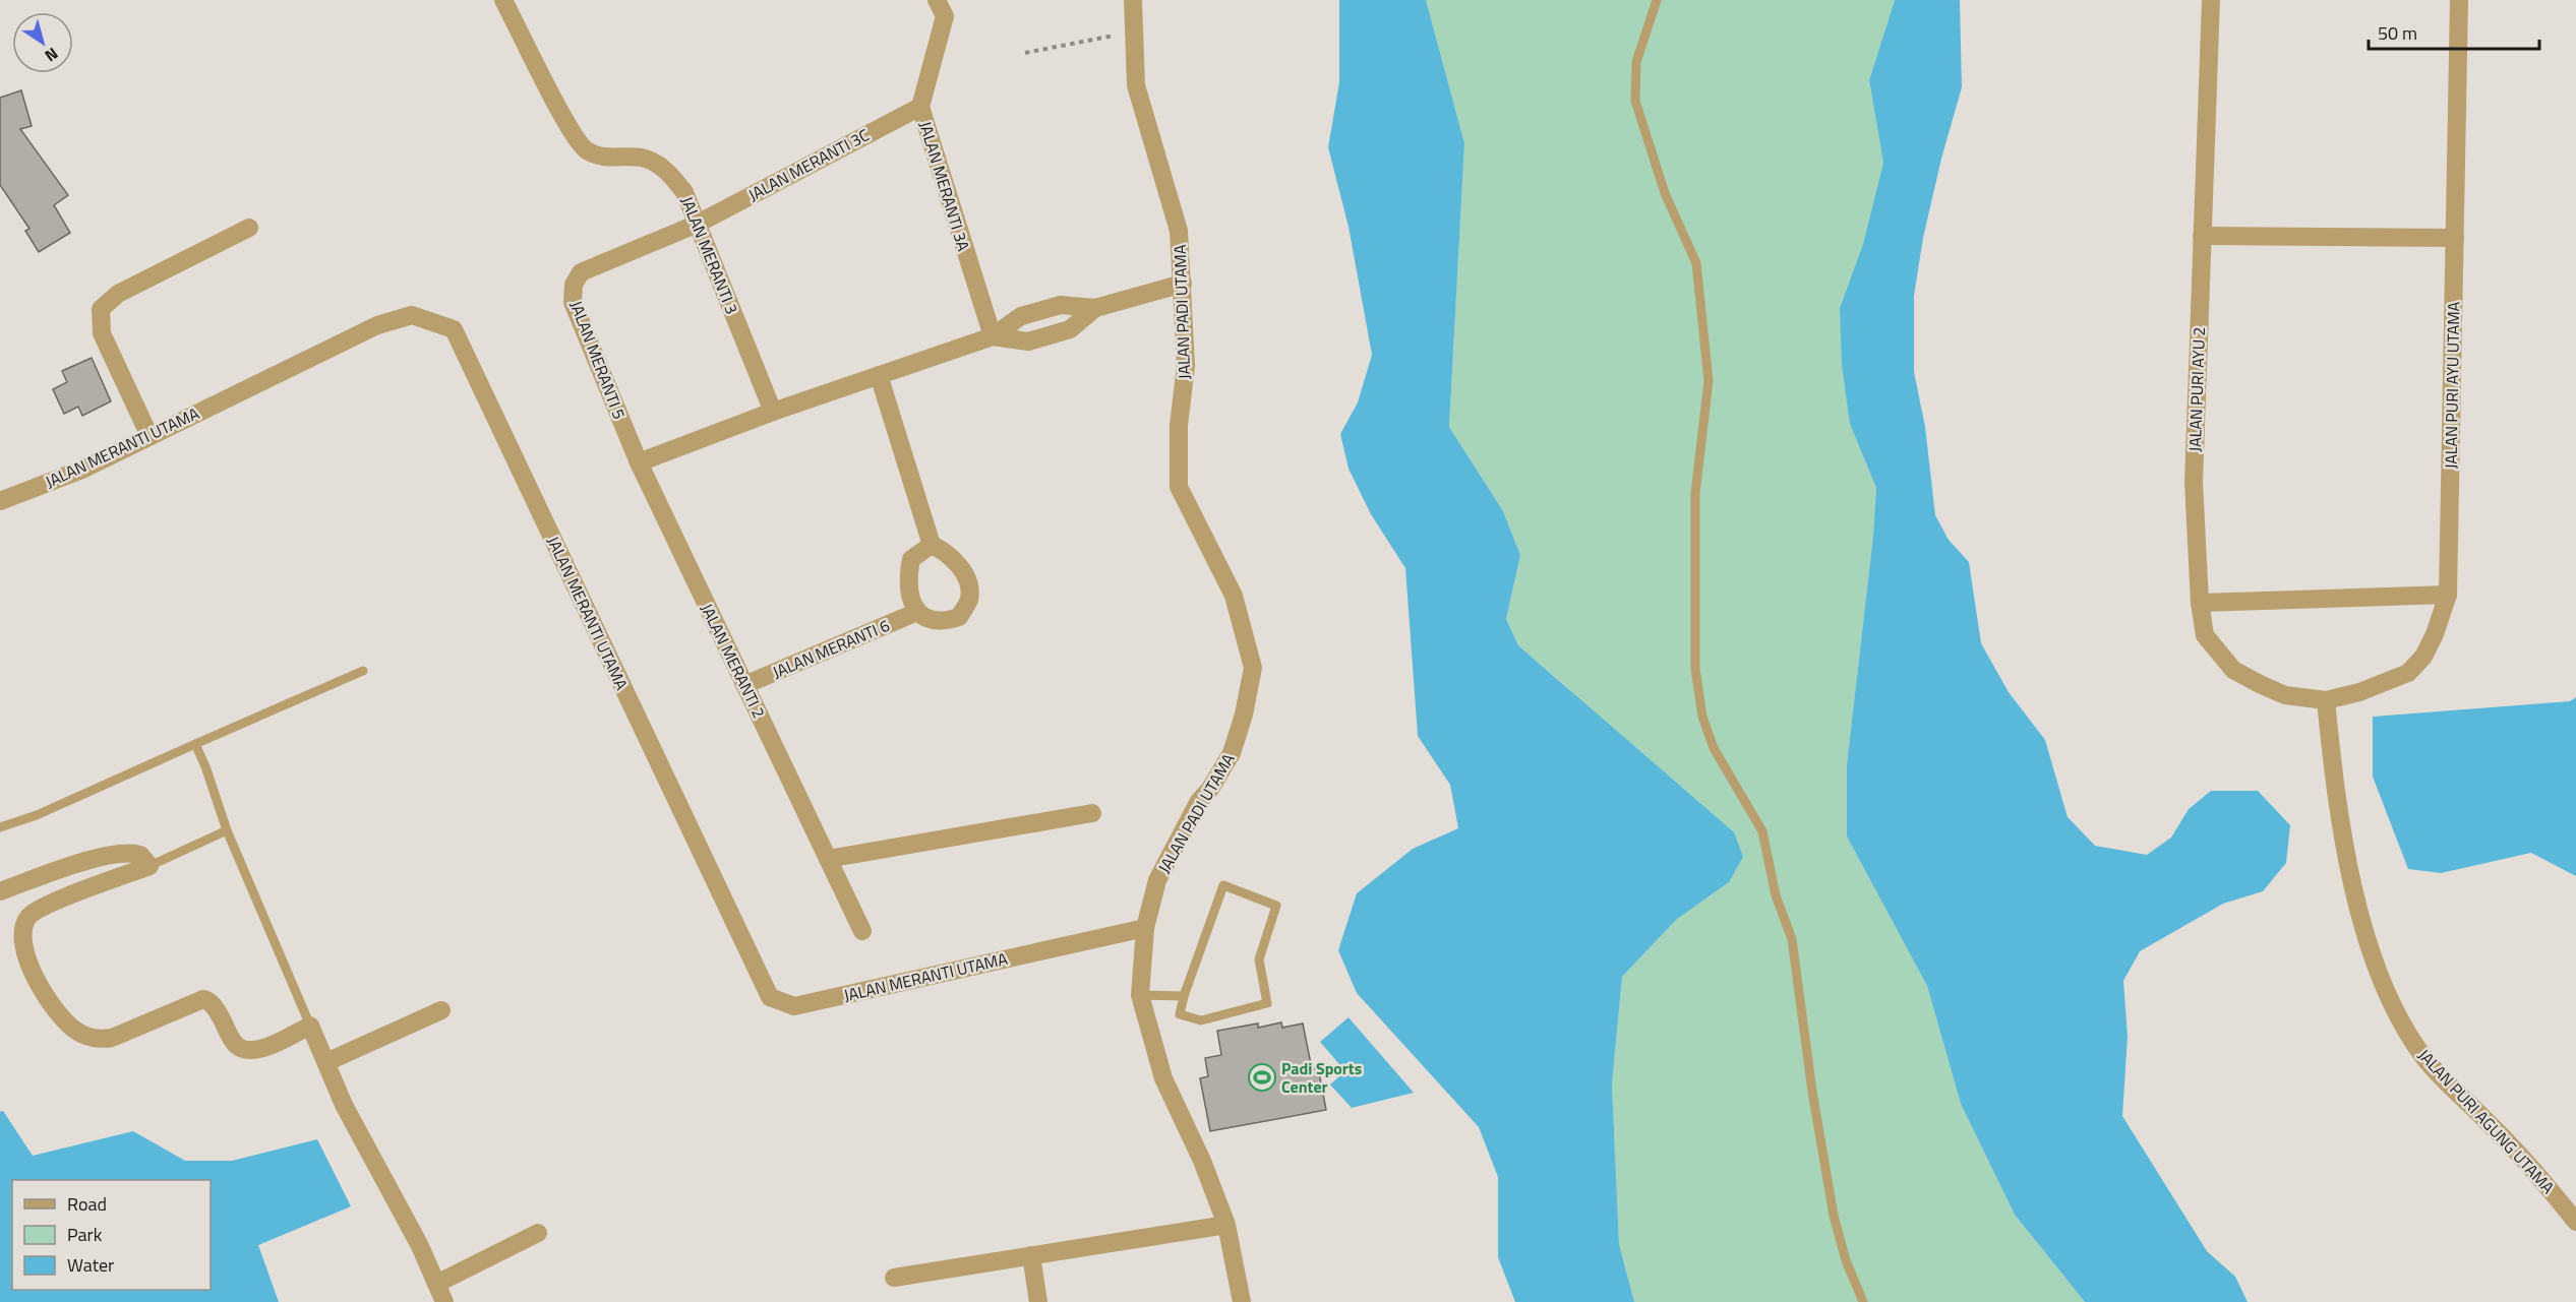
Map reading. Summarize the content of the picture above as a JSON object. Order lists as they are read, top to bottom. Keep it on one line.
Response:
{"streets":{"street":["JALAN MERANTI 3C","JALAN MERANTI 3A","JALAN MERANTI 3","JALAN PADI UTAMA","JALAN MERANTI 5","JALAN PURI AYU UTAMA","JALAN PURI AYU 2","JALAN MERANTI UTAMA","JALAN MERANTI 6","JALAN MERANTI 2","JALAN PURI AGUNG UTAMA"]},"crossings":[["JALAN MERANTI 3C","JALAN MERANTI 3A"],["JALAN MERANTI 3C","JALAN MERANTI 3"],["JALAN MERANTI 3C","JALAN MERANTI 5"],["JALAN MERANTI 3","JALAN MERANTI 5"],["JALAN PADI UTAMA","JALAN MERANTI UTAMA"],["JALAN MERANTI 5","JALAN MERANTI 2"],["JALAN PURI AYU UTAMA","JALAN PURI AYU 2"],["JALAN PURI AYU UTAMA","JALAN PURI AGUNG UTAMA"],["JALAN PURI AYU 2","JALAN PURI AGUNG UTAMA"],["JALAN MERANTI 6","JALAN MERANTI 2"]],"places":{"sports":["Padi Sports Center"]},"legend":["Road","Park","Water"],"scale_bar":"50 m","north":"bottom right"}
